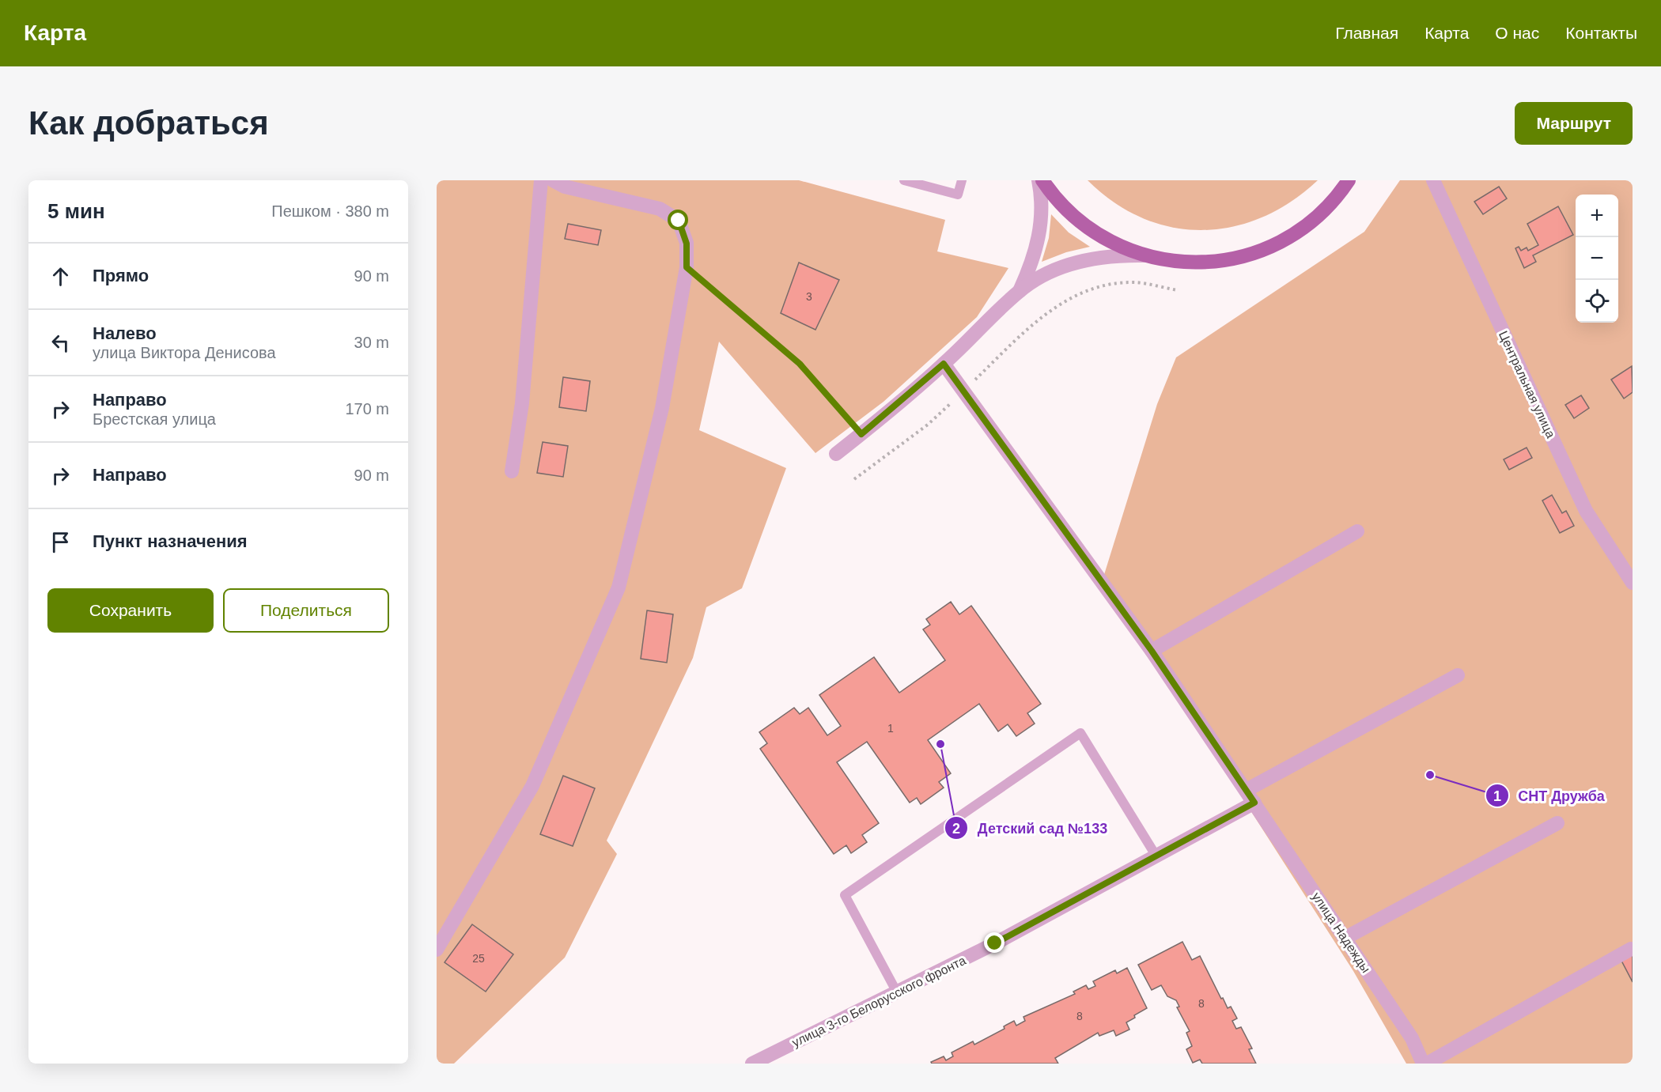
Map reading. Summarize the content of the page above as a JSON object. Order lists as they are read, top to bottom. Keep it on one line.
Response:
{"streets":{"street":["Центральная улица","улица Надежды","улица 3-го Белорусского фронта"]},"crossings":[["улица Надежды","улица 3-го Белорусского фронта"]],"places":["Детский сад №133","СНТ Дружба"],"house_numbers":["3","1","25","8","8"],"page":{"header":"Карта","nav":["Главная","Карта","О нас","Контакты"],"buttons":["Маршрут",["Сохранить","Поделиться"]],"title":"Как добраться","heading":["5 мин","Пешком · 380 m"],"map_buttons":["+","−"],"list":[["Прямо","90 m"],["Налево","улица Виктора Денисова","30 m"],["Направо","Брестская улица","170 m"],["Направо","90 m"],"Пункт назначения"]}}
